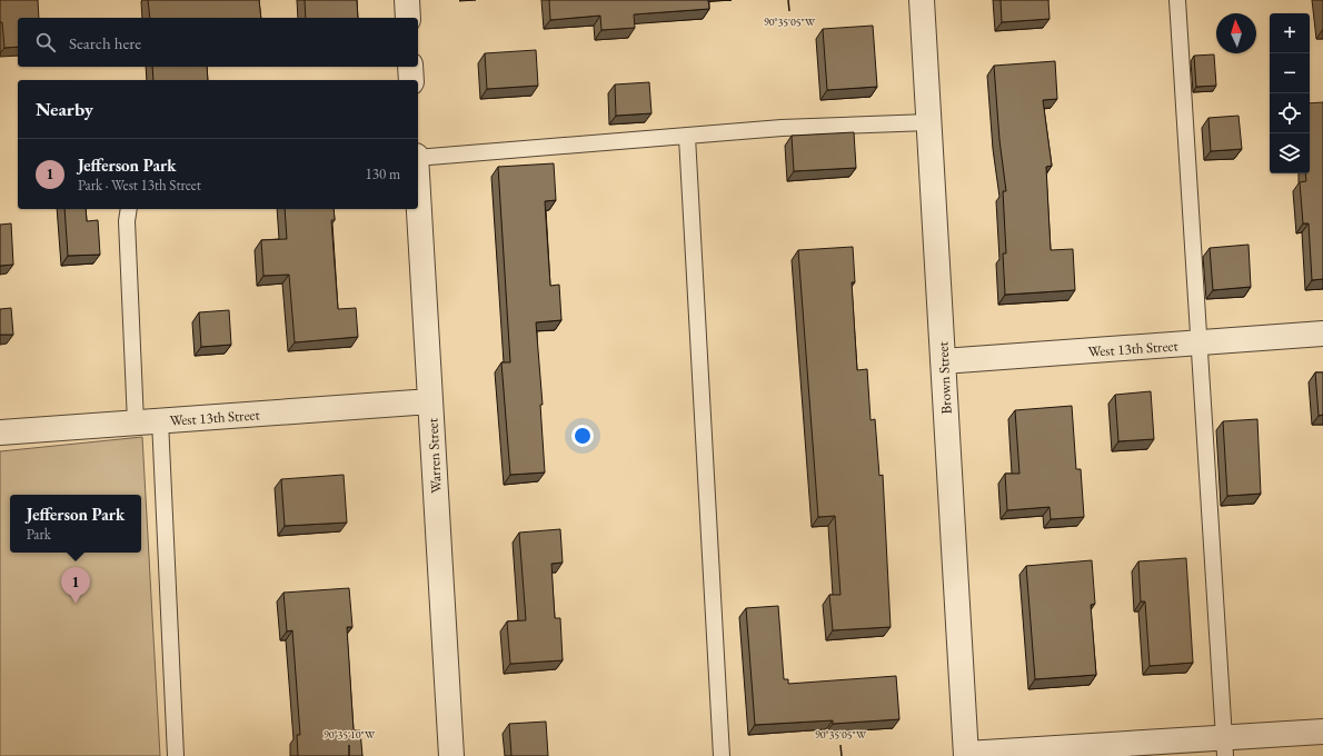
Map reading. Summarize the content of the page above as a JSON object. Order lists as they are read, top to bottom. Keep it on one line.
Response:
{"streets":{"street":["West 13th Street","Brown Street","Warren Street"]},"crossings":[["West 13th Street","Brown Street"],["West 13th Street","Warren Street"]],"north":"top","page":{"map_buttons":["+","−"],"search":"Search here","heading":"Nearby","list":[{"mark":"1","name":"Jefferson Park","note":"Park · West 13th Street","value":"130 m"}],"popup":["Jefferson Park","Park"],"pins":"1"},"coordinates":["90°35'05\"W","90°35'10\"W"]}
